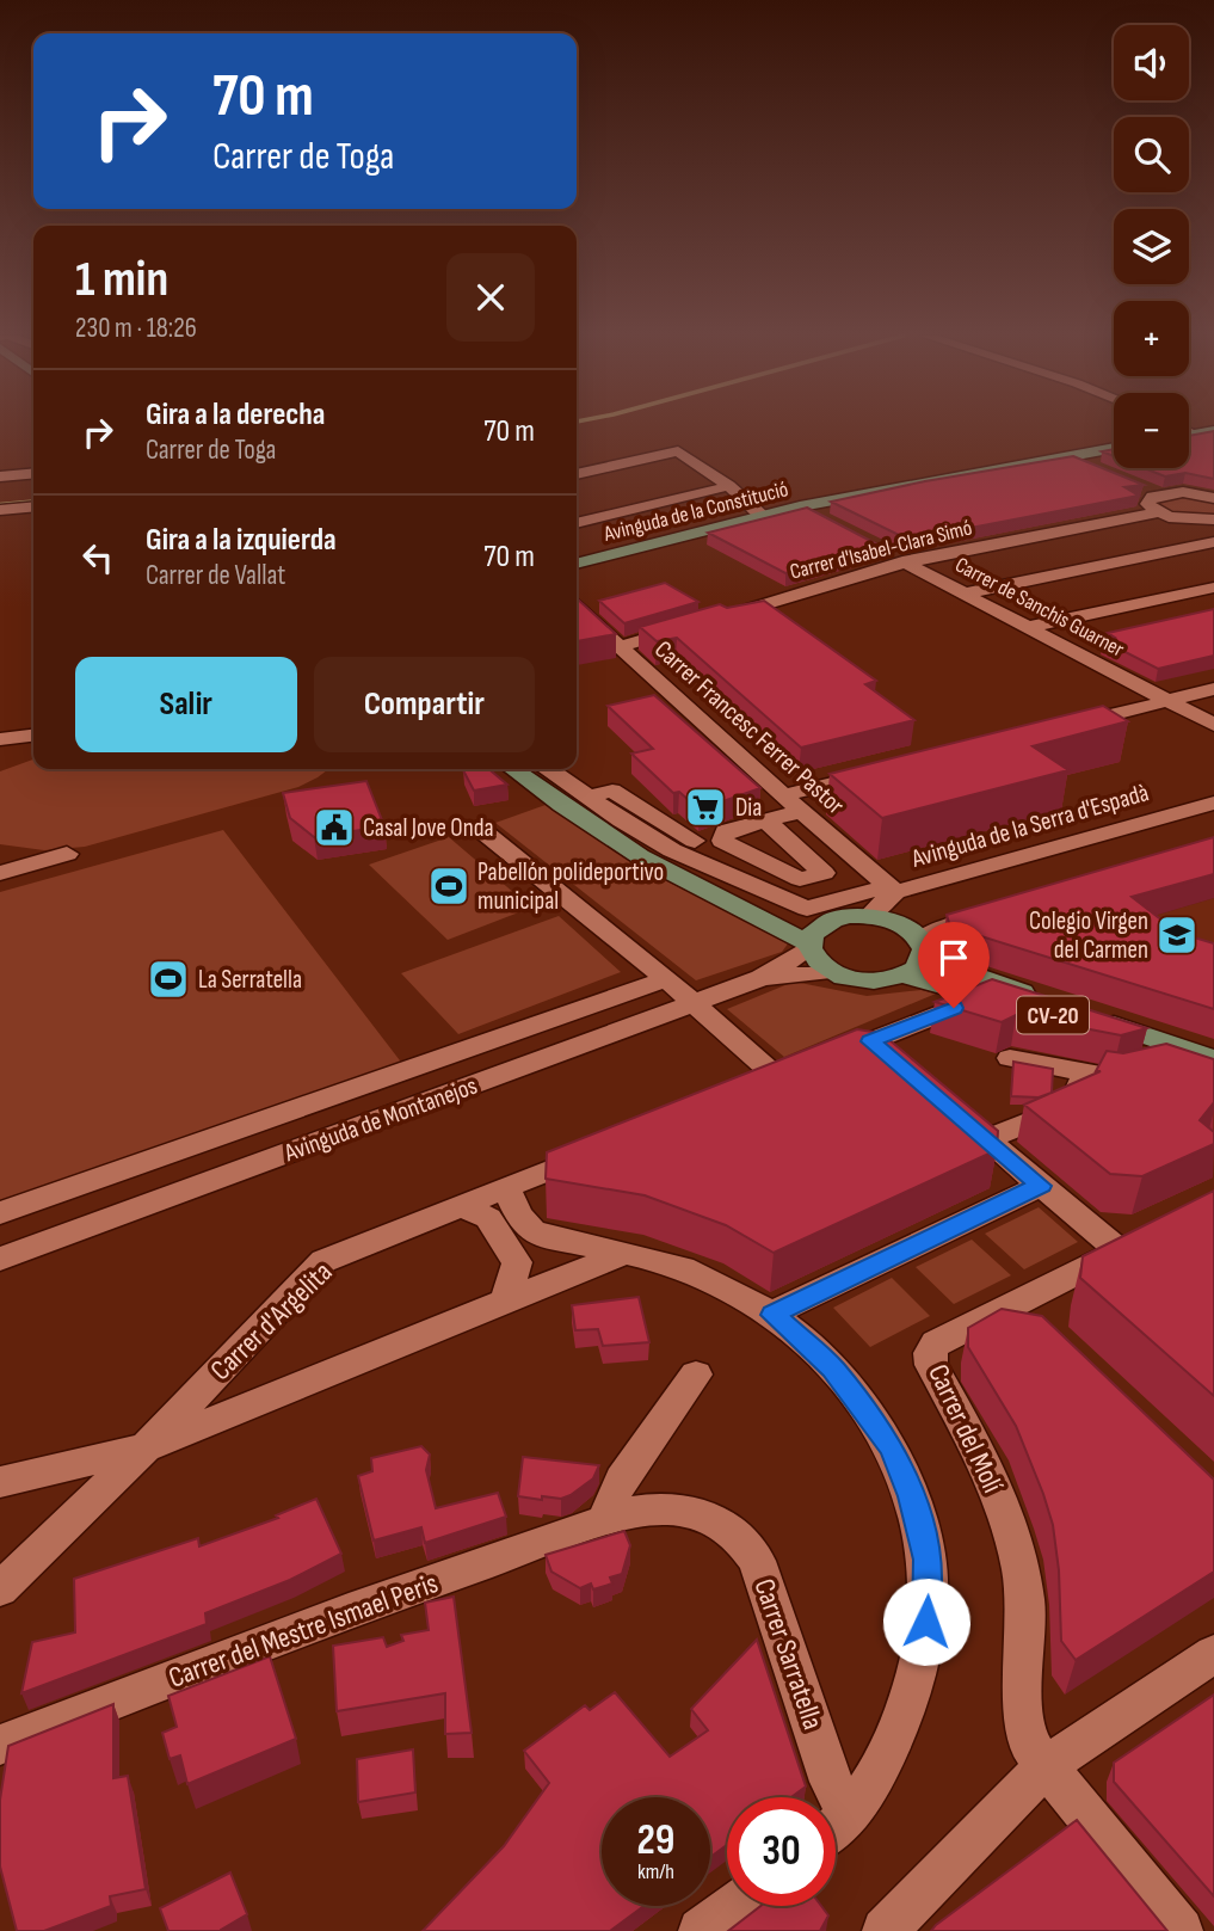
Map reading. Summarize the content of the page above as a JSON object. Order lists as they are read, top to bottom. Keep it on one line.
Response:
{"streets":{"main road":["Avinguda de la Constitució","CV-20"],"street":["Carrer d'Isabel-Clara Simó","Carrer de Sanchis Guarner","Carrer Francesc Ferrer Pastor","Avinguda de la Serra d'Espadà","Avinguda de Montanejos","Carrer d'Argelita","Carrer del Molí","Carrer del Mestre Ismael Peris","Carrer Sarratella"]},"crossings":[["Carrer d'Isabel-Clara Simó","Carrer de Sanchis Guarner"],["Carrer Francesc Ferrer Pastor","Avinguda de la Serra d'Espadà"],["Avinguda de la Serra d'Espadà","CV-20"],["CV-20","Avinguda de Montanejos"],["Carrer del Mestre Ismael Peris","Carrer Sarratella"]],"places":{"supermarket":["Dia"],"public building":["Casal Jove Onda"],"sports":["Pabellón polideportivo municipal","La Serratella"],"school or university":["Colegio Virgen del Carmen"]},"page":{"map_buttons":["+","−"],"turn":["70 m","Carrer de Toga"],"heading":["1 min","230 m · 18:26"],"list":[{"name":"Gira a la derecha","note":"Carrer de Toga","value":"70 m"},{"name":"Gira a la izquierda","note":"Carrer de Vallat","value":"70 m"}],"buttons":["Salir","Compartir"],"speed":"29 km/h","limit":"30"}}
